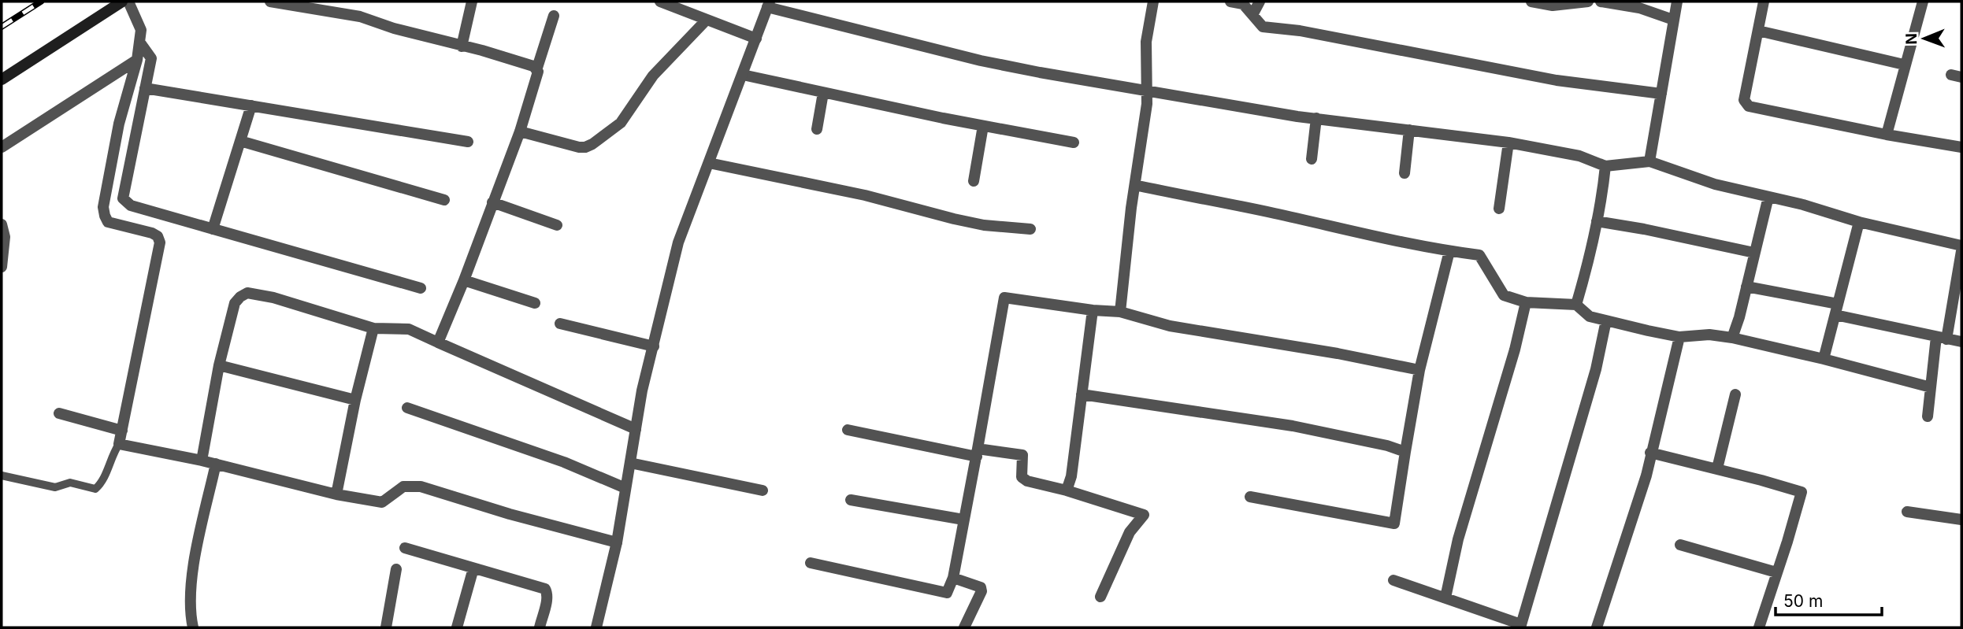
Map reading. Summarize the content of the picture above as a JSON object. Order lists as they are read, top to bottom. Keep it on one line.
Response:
{"scale_bar":"50 m","north":"left"}
